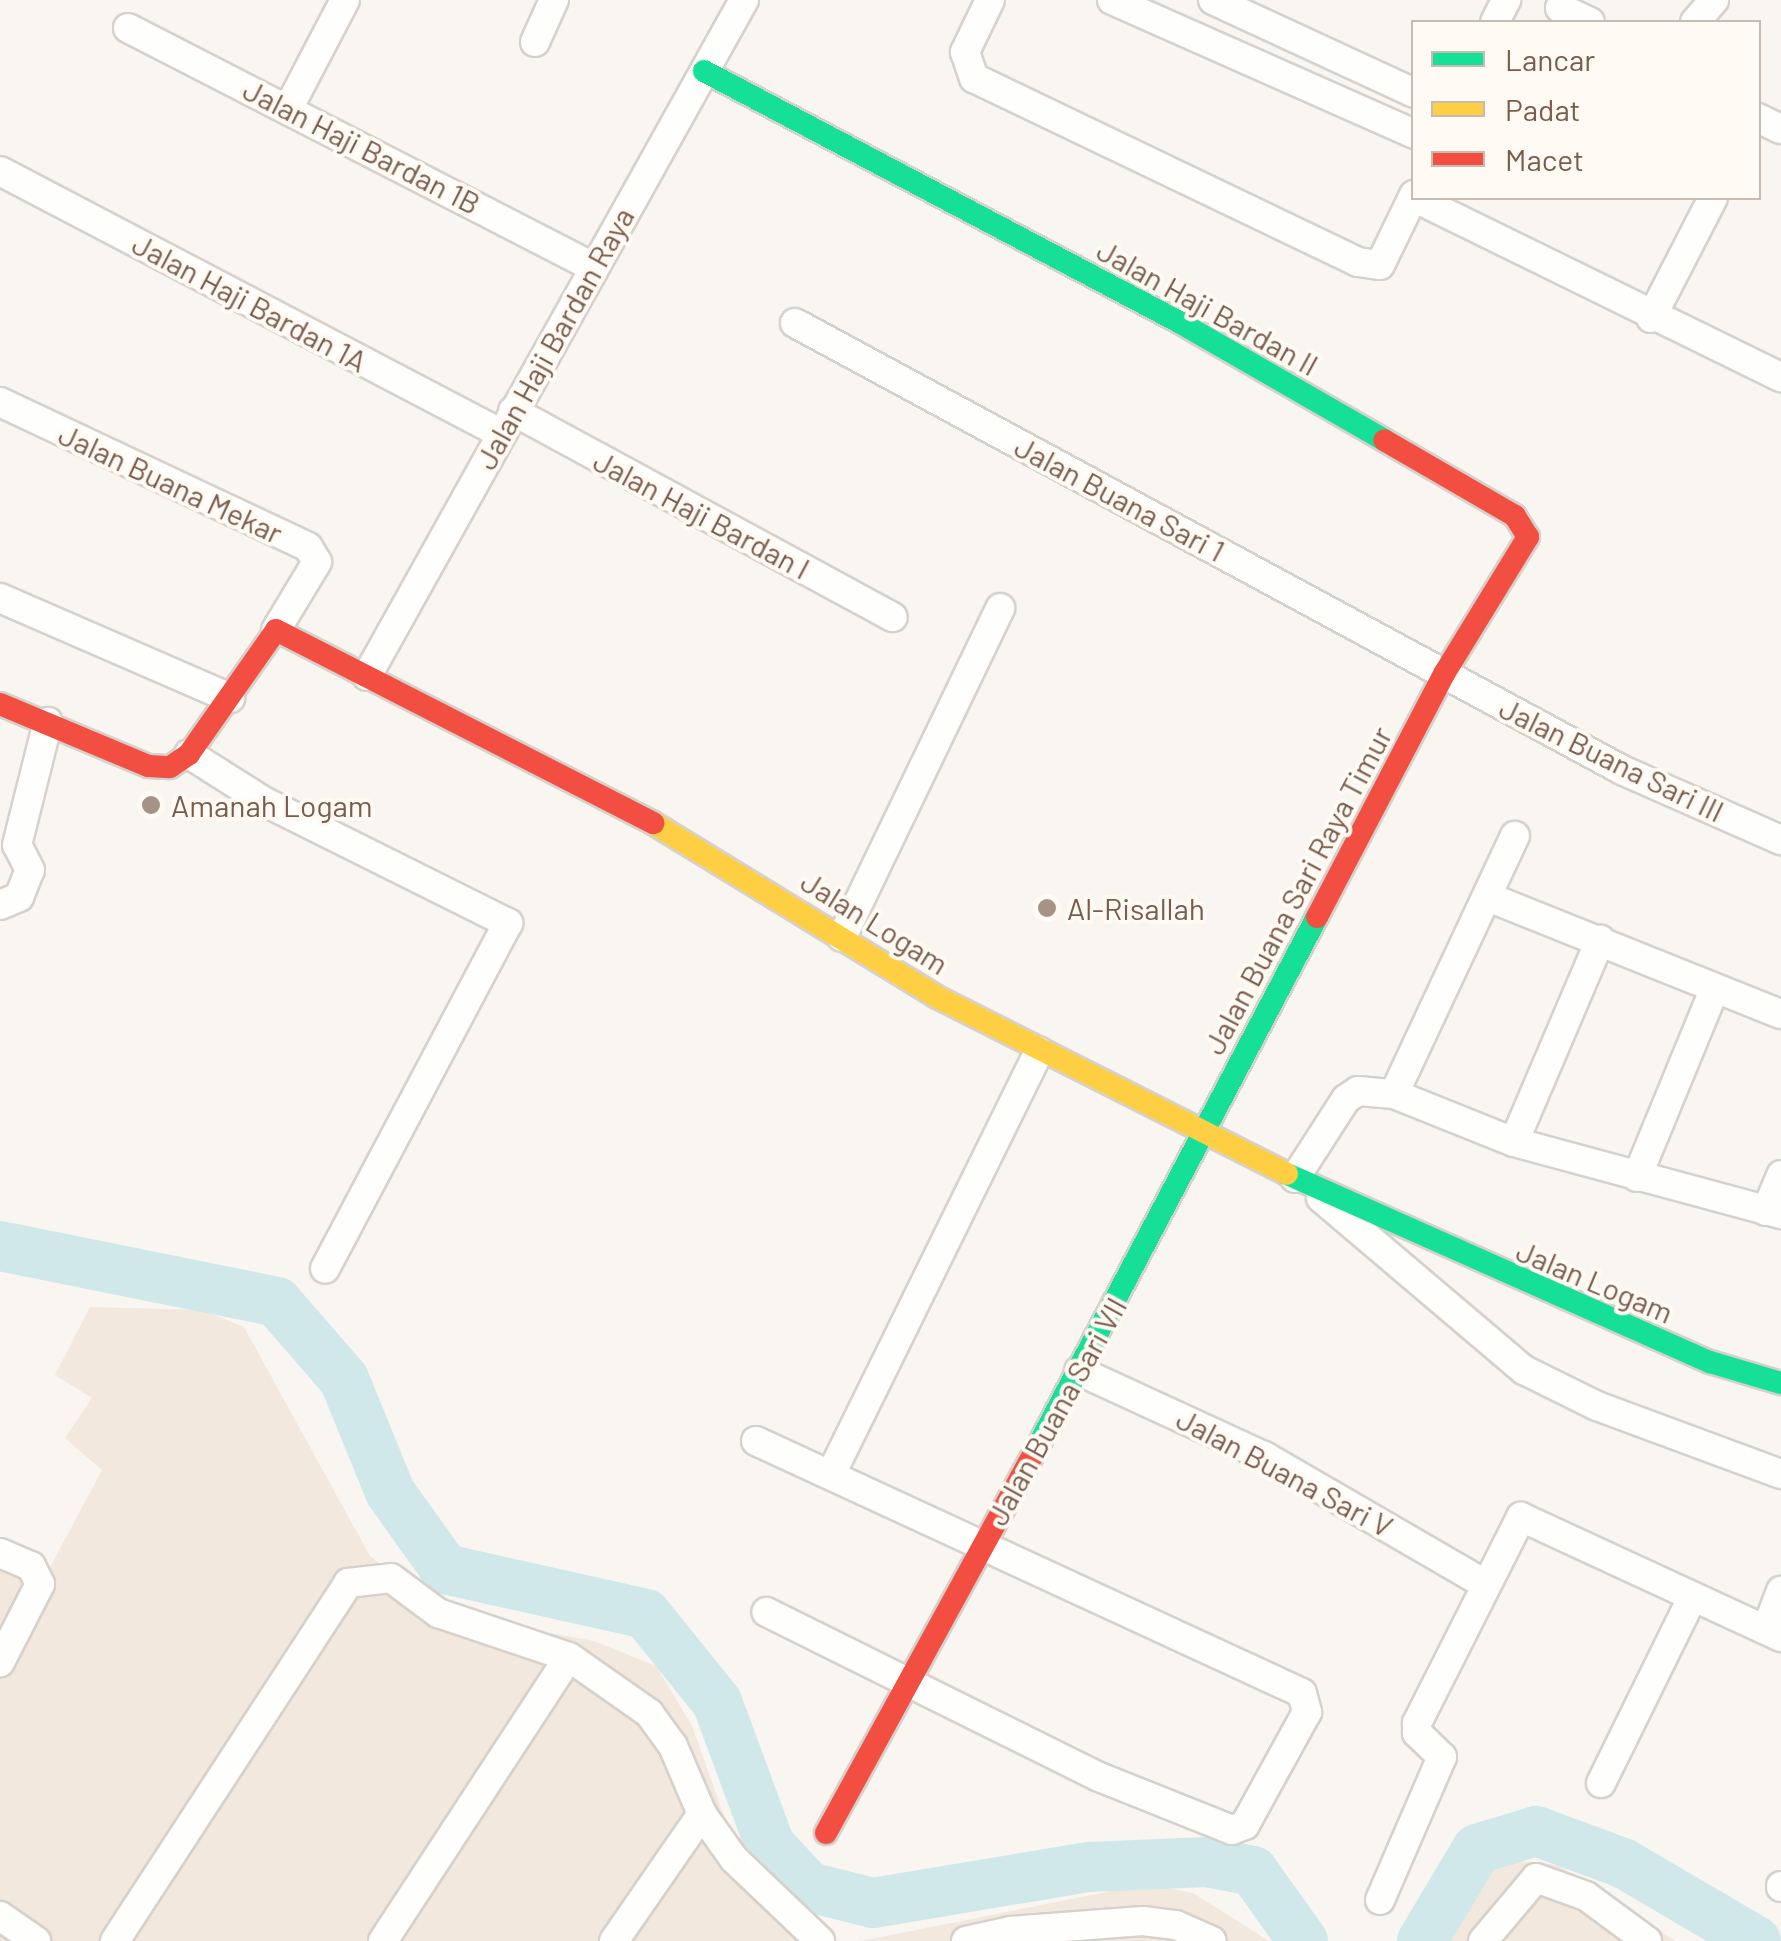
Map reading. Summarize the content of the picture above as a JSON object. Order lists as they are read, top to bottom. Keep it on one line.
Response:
{"streets":{"street":["Jalan Haji Bardan 1B","Jalan Haji Bardan 1A","Jalan Haji Bardan II","Jalan Haji Bardan Raya","Jalan Buana Mekar","Jalan Buana Sari 1","Jalan Haji Bardan I","Jalan Buana Sari III","Jalan Buana Sari Raya Timur","Jalan Logam","Jalan Buana Sari VII","Jalan Buana Sari V"]},"crossings":[["Jalan Haji Bardan 1B","Jalan Haji Bardan Raya"],["Jalan Haji Bardan 1A","Jalan Haji Bardan Raya"],["Jalan Haji Bardan 1A","Jalan Haji Bardan I"],["Jalan Haji Bardan II","Jalan Haji Bardan Raya"],["Jalan Haji Bardan II","Jalan Buana Sari 1"],["Jalan Haji Bardan II","Jalan Buana Sari III"],["Jalan Haji Bardan II","Jalan Buana Sari Raya Timur"],["Jalan Haji Bardan Raya","Jalan Haji Bardan I"],["Jalan Haji Bardan Raya","Jalan Logam"],["Jalan Buana Mekar","Jalan Logam"],["Jalan Buana Sari 1","Jalan Buana Sari III"],["Jalan Buana Sari 1","Jalan Buana Sari Raya Timur"],["Jalan Buana Sari III","Jalan Buana Sari Raya Timur"],["Jalan Buana Sari Raya Timur","Jalan Logam"],["Jalan Buana Sari Raya Timur","Jalan Buana Sari VII"],["Jalan Logam","Jalan Buana Sari VII"],["Jalan Buana Sari VII","Jalan Buana Sari V"]],"places":["Amanah Logam","Al-Risallah"],"legend":["Lancar","Padat","Macet"]}
